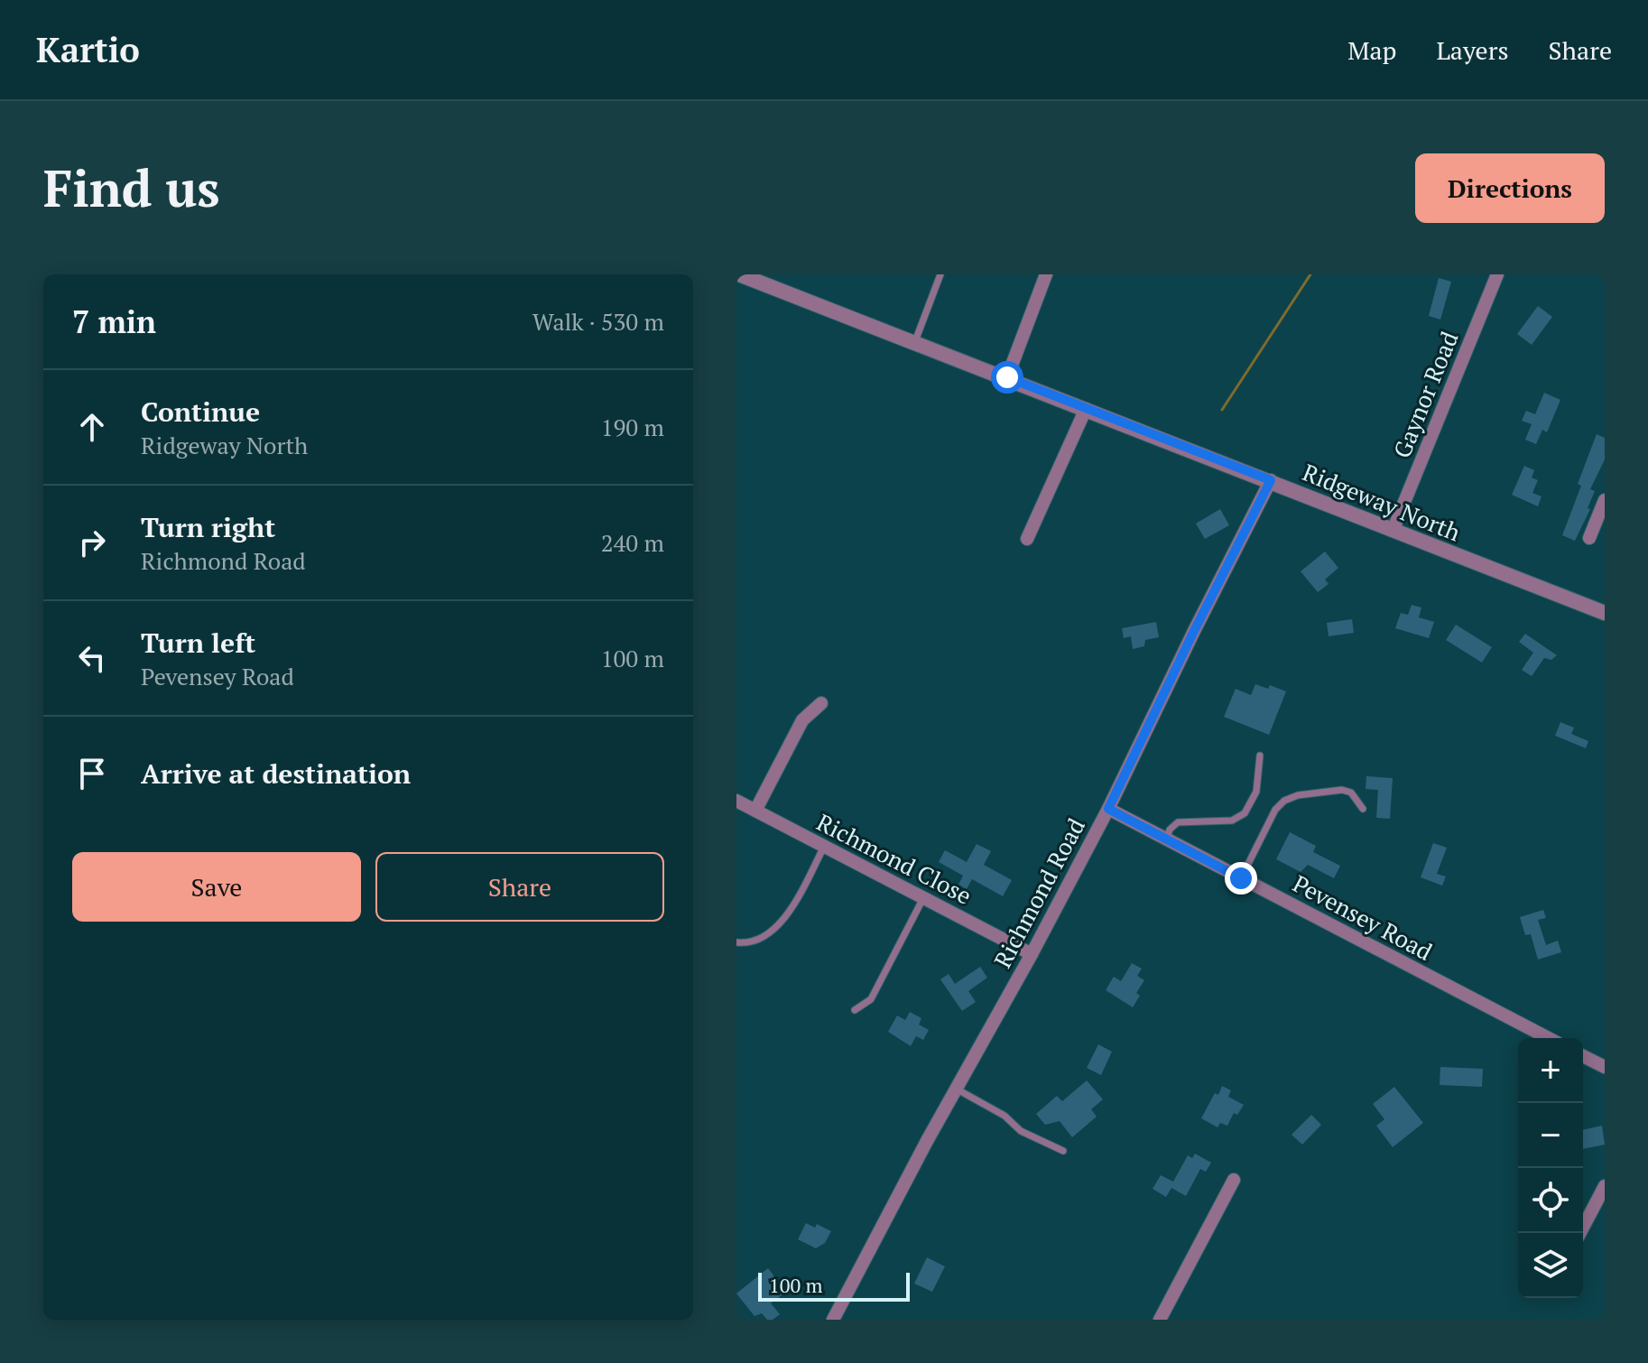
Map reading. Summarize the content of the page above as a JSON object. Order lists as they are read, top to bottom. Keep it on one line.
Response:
{"streets":{"street":["Gaynor Road","Ridgeway North","Richmond Close","Richmond Road","Pevensey Road"]},"crossings":[["Gaynor Road","Ridgeway North"],["Ridgeway North","Richmond Road"],["Richmond Close","Richmond Road"],["Richmond Road","Pevensey Road"]],"scale_bar":"100 m","page":{"header":"Kartio","nav":["Map","Layers","Share"],"buttons":["Directions",["Save","Share"]],"title":"Find us","heading":["7 min","Walk · 530 m"],"list":[["Continue","Ridgeway North","190 m"],["Turn right","Richmond Road","240 m"],["Turn left","Pevensey Road","100 m"],"Arrive at destination"],"map_buttons":["+","−"],"scale":"100 m"}}
